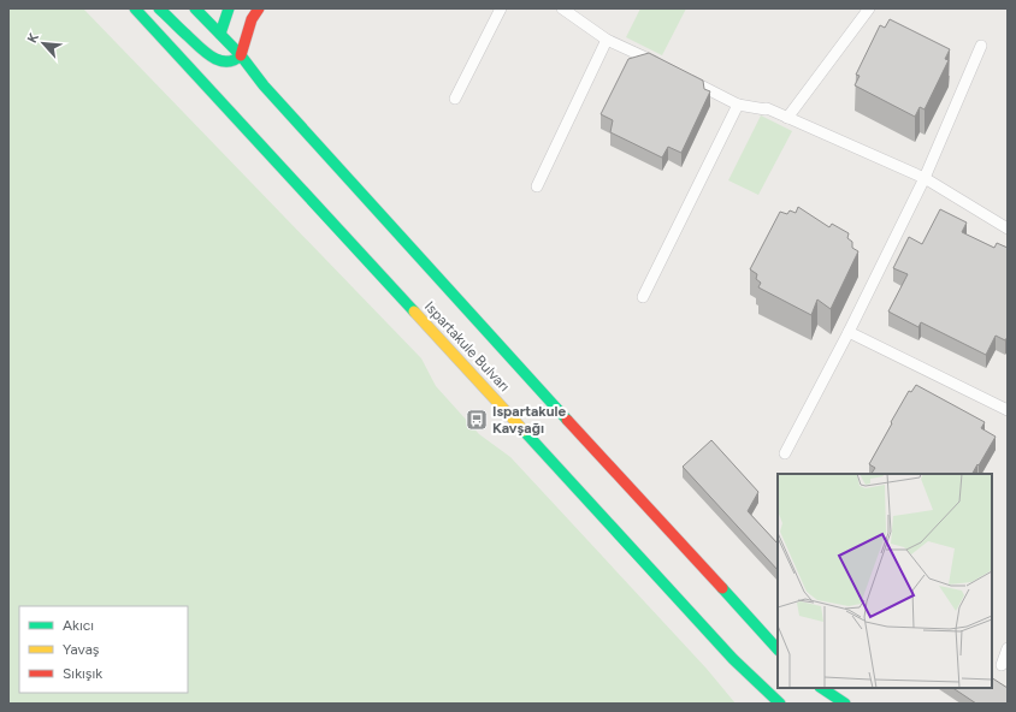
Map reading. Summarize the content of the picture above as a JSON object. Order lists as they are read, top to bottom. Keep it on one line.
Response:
{"streets":{"main road":["Ispartakule Bulvarı"]},"places":{"bus stop":["Ispartakule Kavşağı"]},"legend":["Akıcı","Yavaş","Sıkışık"],"north":"top left"}
